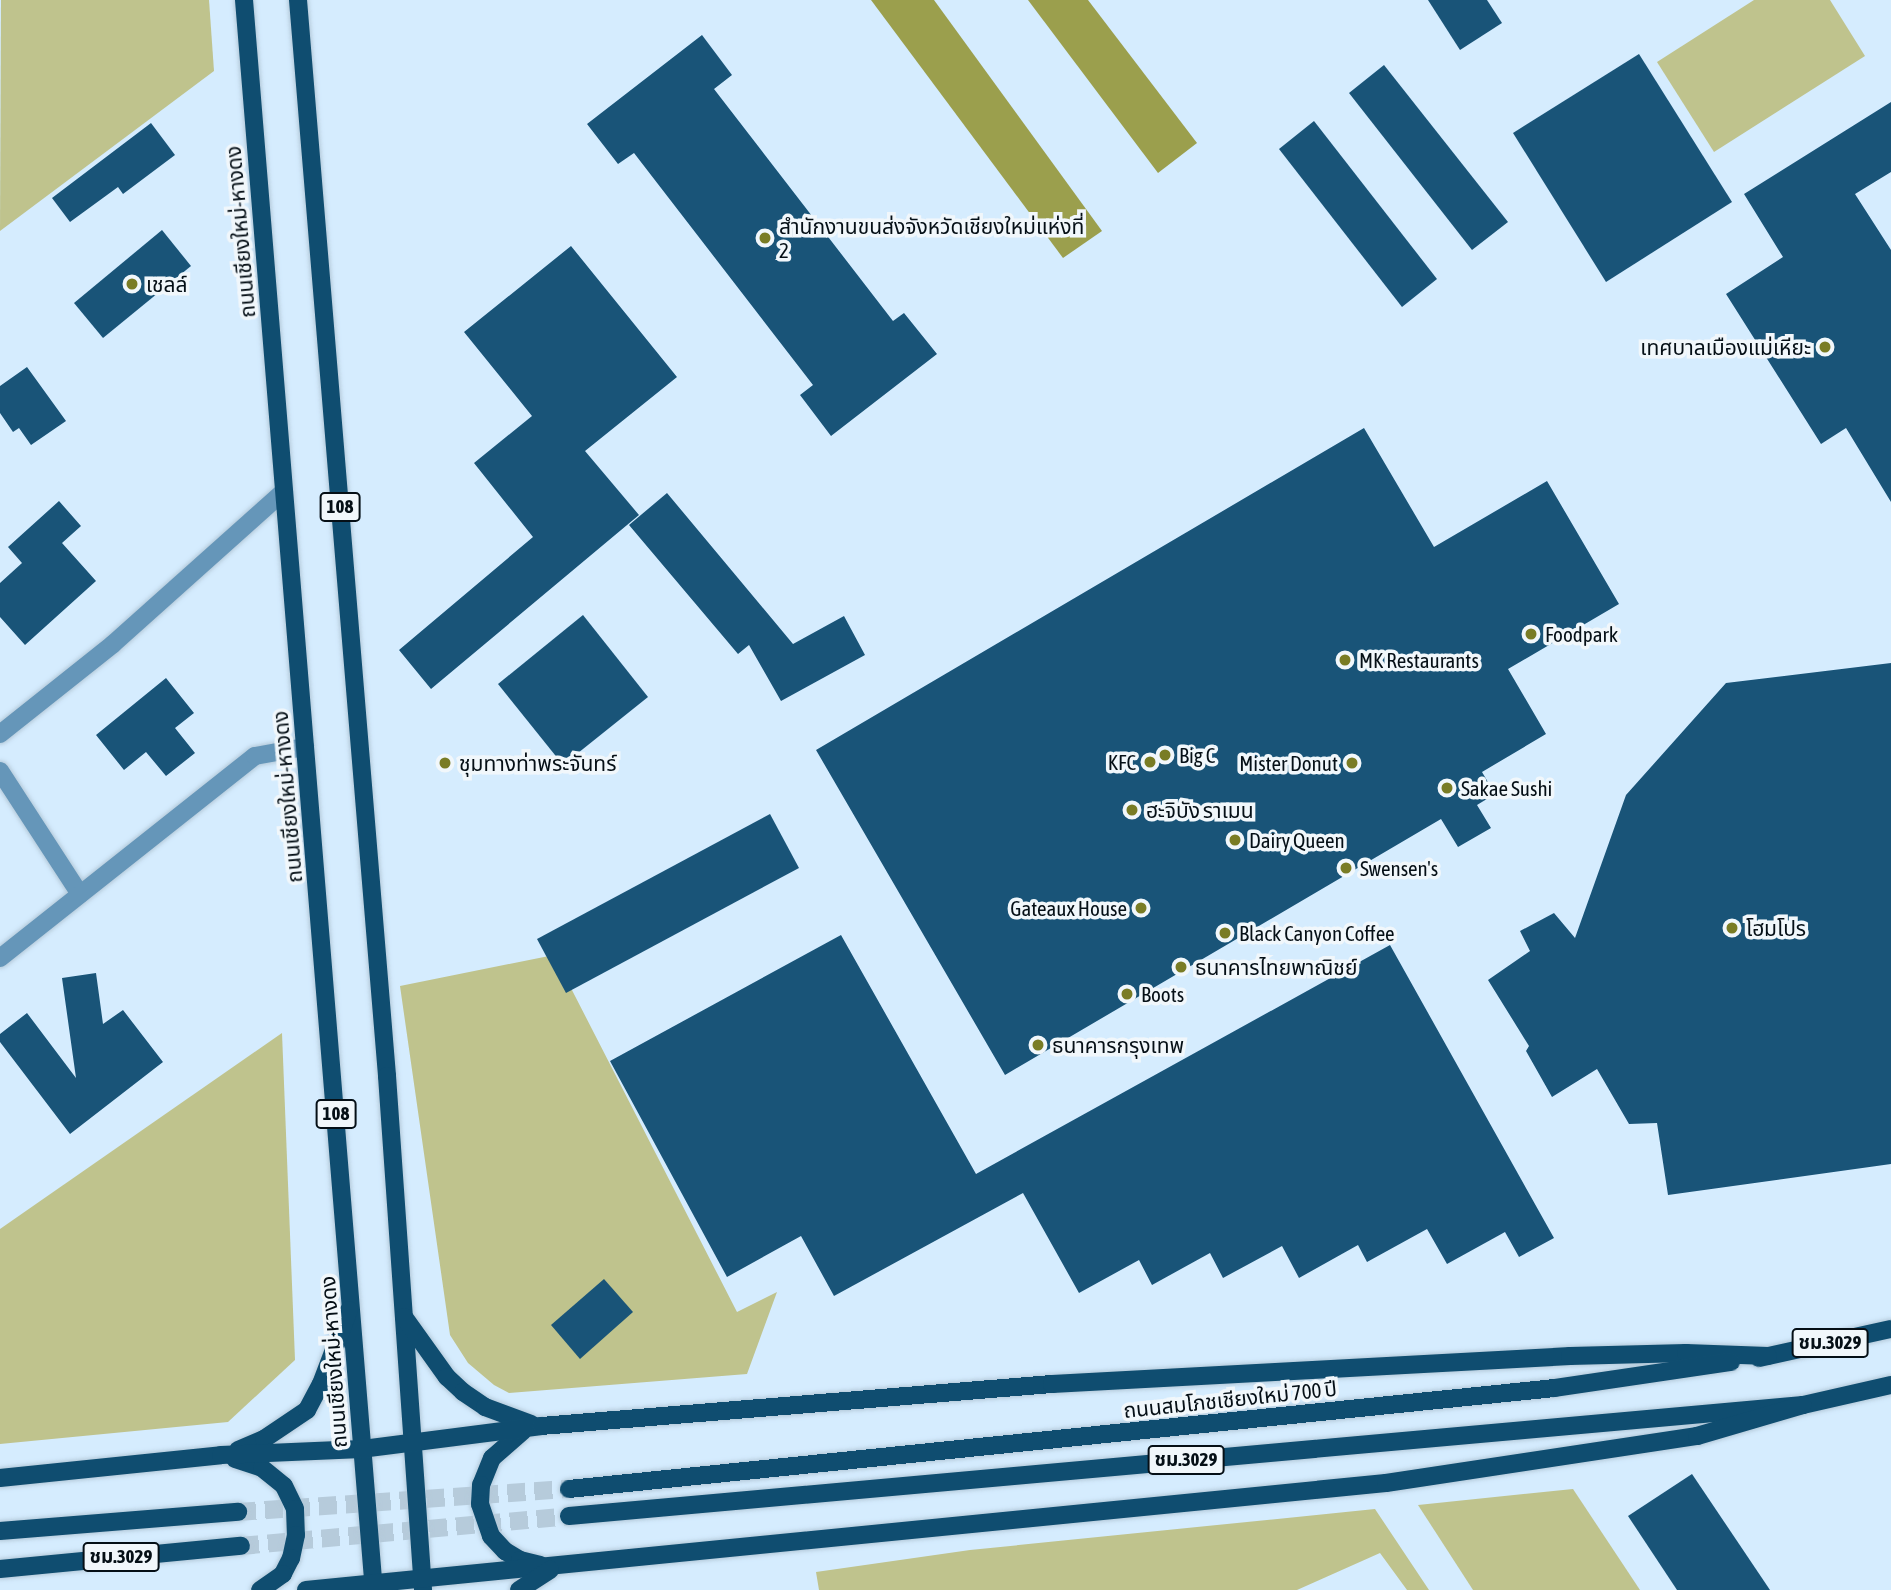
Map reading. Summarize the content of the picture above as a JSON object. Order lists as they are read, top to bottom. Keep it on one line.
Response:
{"streets":{"main road":["ถนนเชียงใหม่-หางดง","108","ชม.3029","ถนนสมโภชเชียงใหม่ 700 ปี"]},"places":["สำนักงานขนส่งจังหวัดเชียงใหม่แห่งที่ 2","เชลล์","เทศบาลเมืองแม่เหียะ","Foodpark","MK Restaurants","Big C","KFC","ชุมทางท่าพระจันทร์","Mister Donut","Sakae Sushi","ฮะจิบัง ราเมน","Dairy Queen","Swensen's","Gateaux House","โฮมโปร","Black Canyon Coffee","ธนาคารไทยพาณิชย์","Boots","ธนาคารกรุงเทพ"]}
